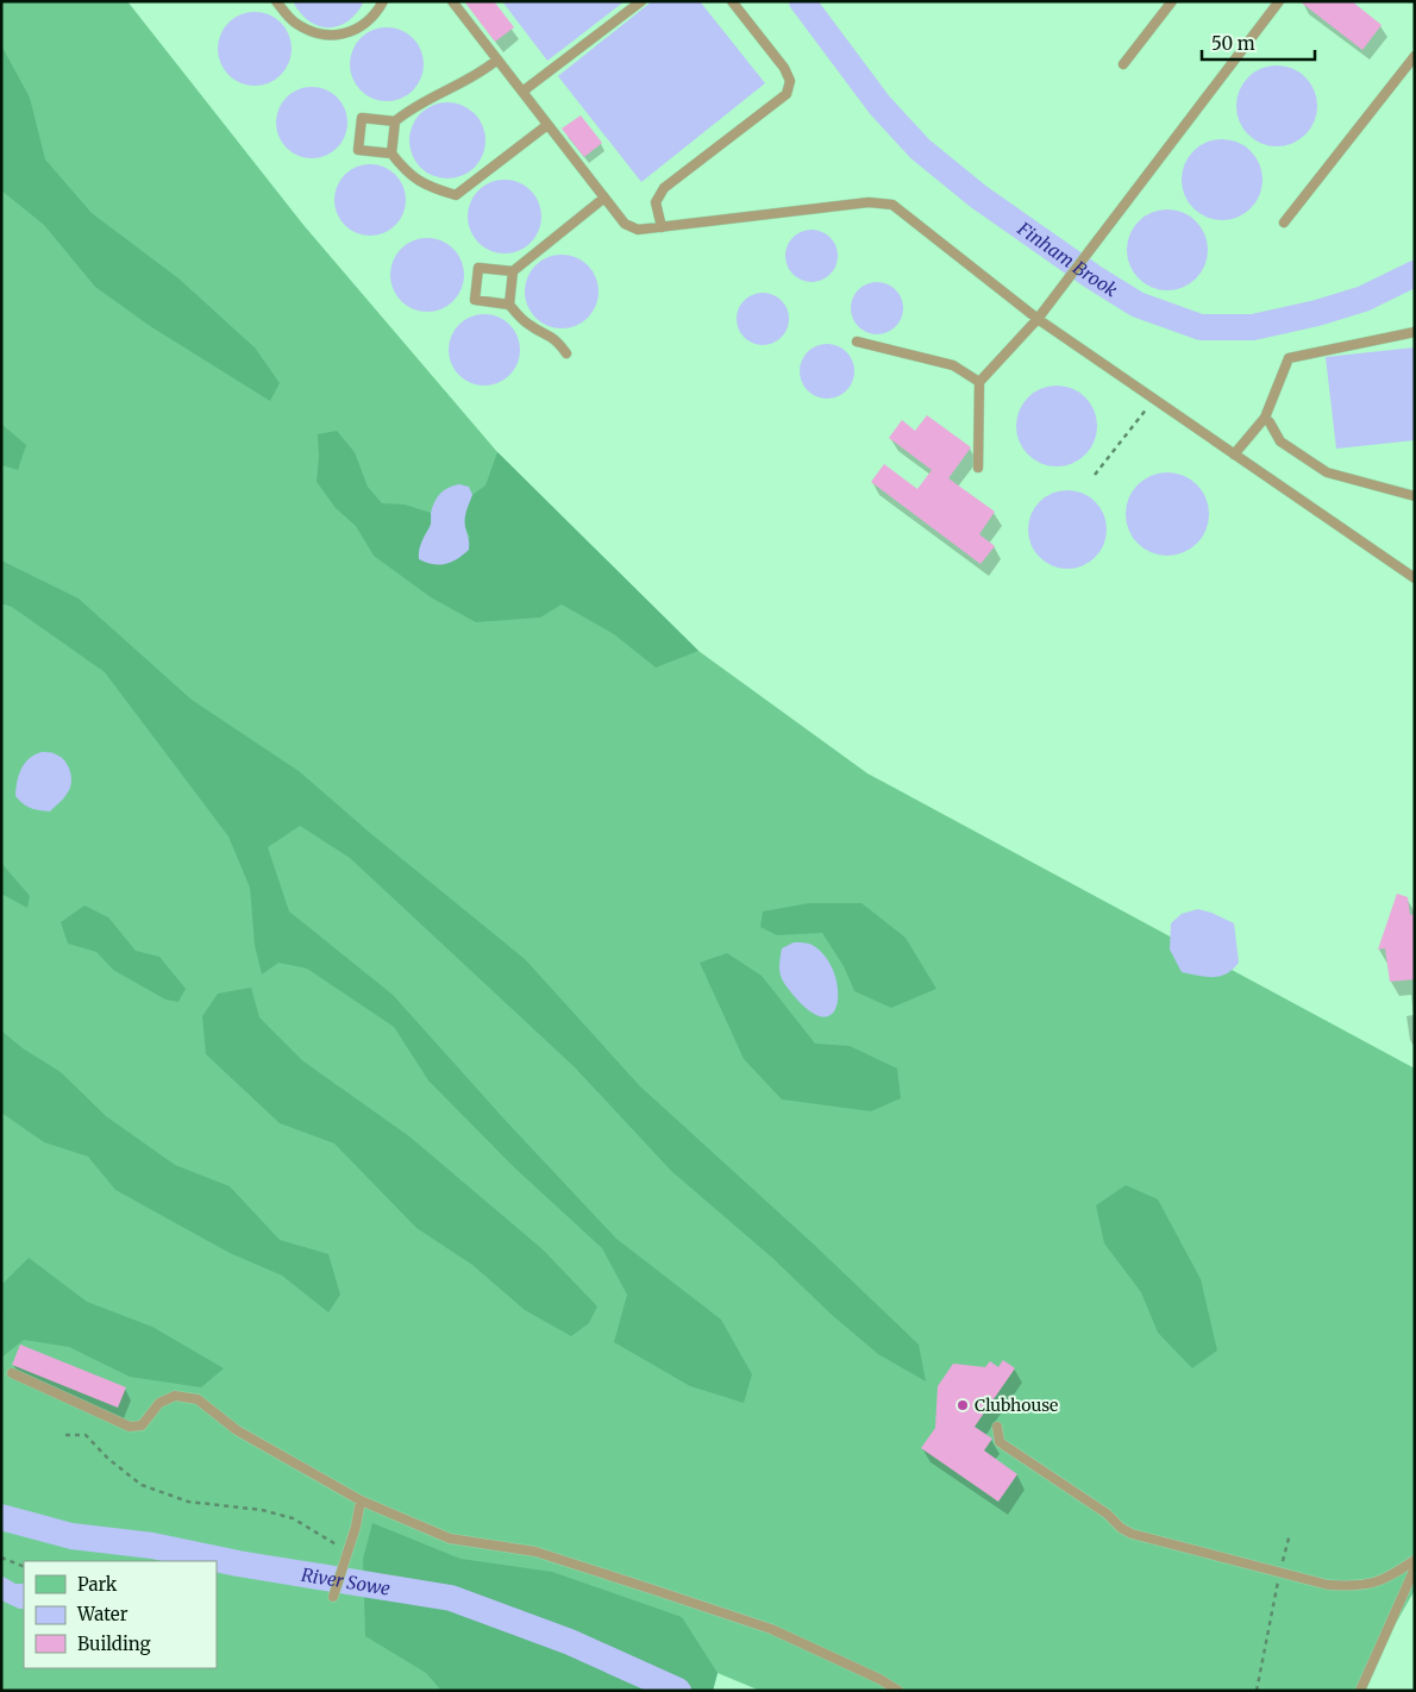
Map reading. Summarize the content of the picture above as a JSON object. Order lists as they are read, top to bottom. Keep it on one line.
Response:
{"water":["Finham Brook","River Sowe"],"places":["Clubhouse"],"legend":["Park","Water","Building"],"scale_bar":"50 m"}
